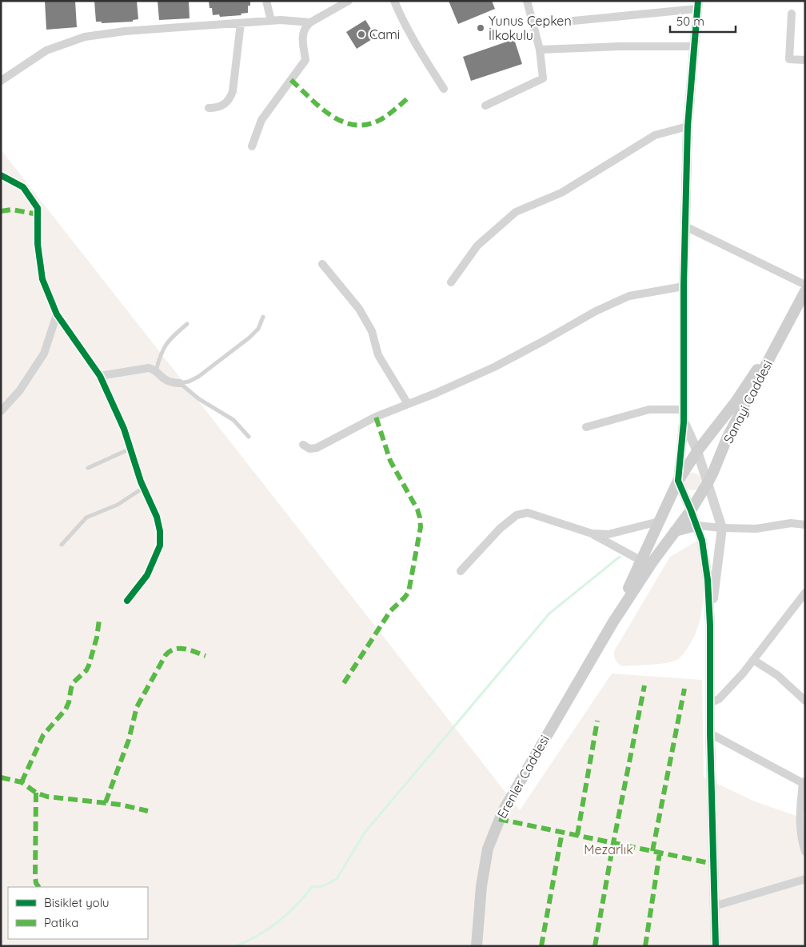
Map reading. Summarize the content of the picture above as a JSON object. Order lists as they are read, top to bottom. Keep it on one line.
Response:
{"streets":{"main road":["Sanayi Caddesi","Erenler Caddesi"]},"crossings":[["Sanayi Caddesi","Erenler Caddesi"]],"parks":["Mezarlık"],"places":["Yunus Çepken İlkokulu","Cami"],"legend":["Bisiklet yolu","Patika"],"scale_bar":"50 m"}
